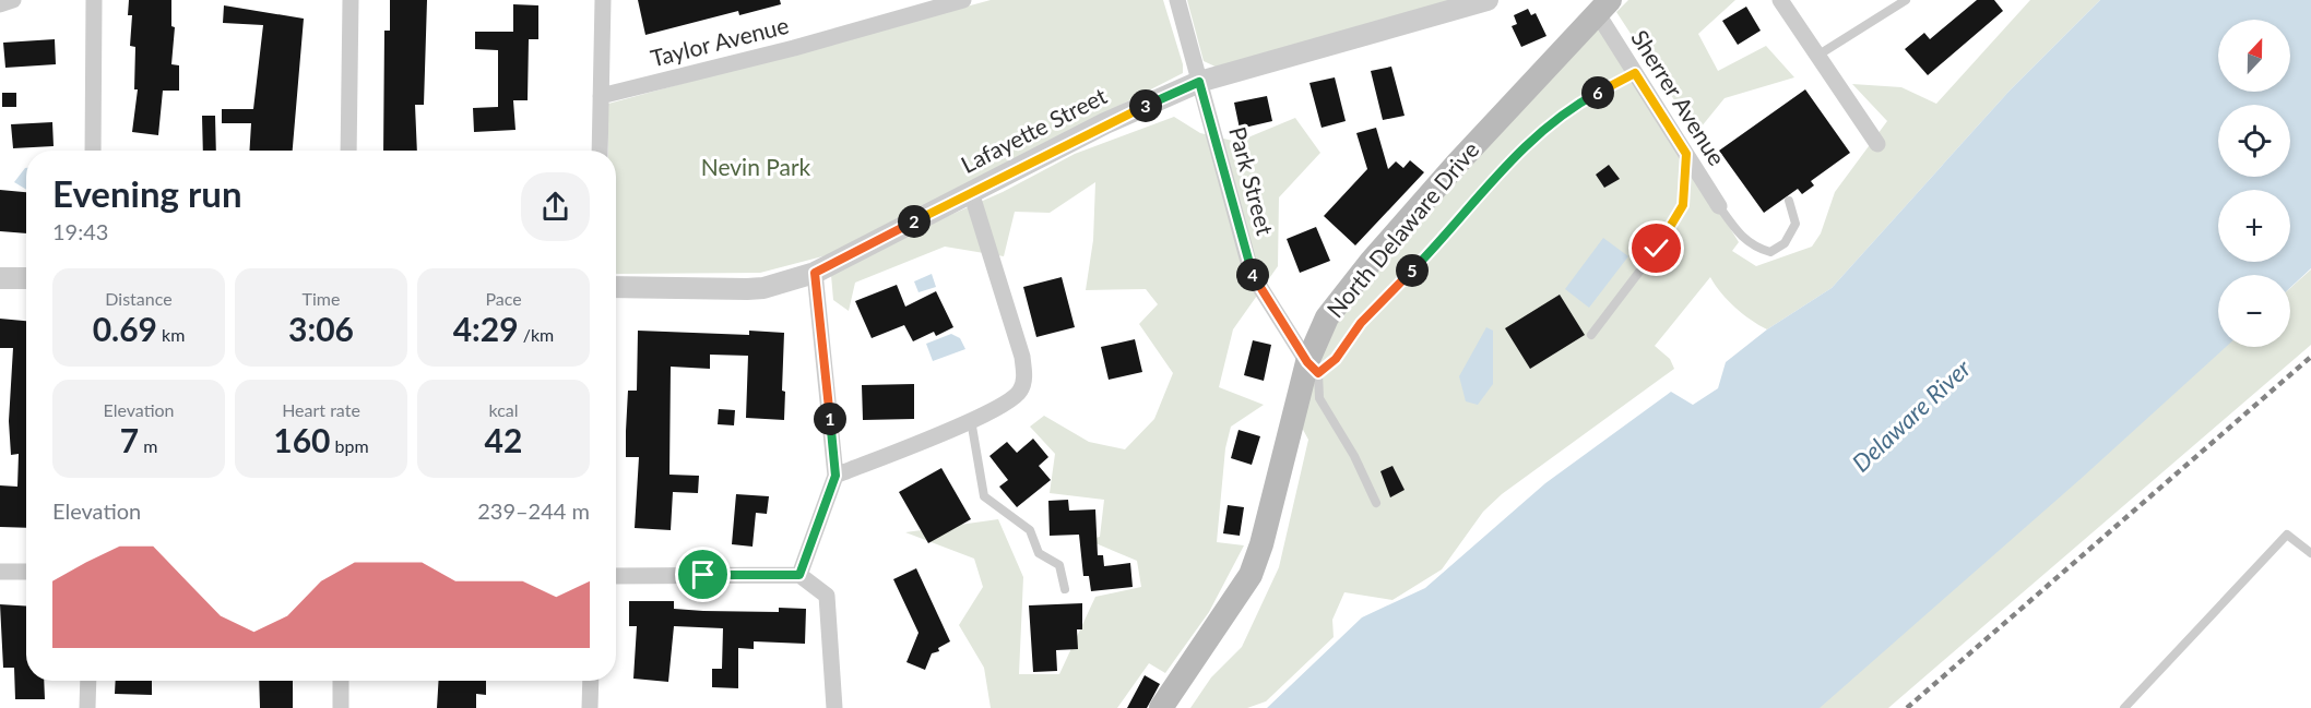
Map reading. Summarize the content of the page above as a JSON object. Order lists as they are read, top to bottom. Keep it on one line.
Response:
{"streets":{"main road":["North Delaware Drive"],"street":["Taylor Avenue","Sherrer Avenue","Lafayette Street","Park Street"]},"crossings":[["Sherrer Avenue","North Delaware Drive"],["Lafayette Street","Park Street"],["Park Street","North Delaware Drive"]],"water":["Delaware River"],"parks":["Nevin Park"],"north":"top","page":{"map_buttons":["+","−"],"pins":["6","3","2","5","4","1"],"heading":["Evening run","19:43"],"stats":[["Distance","0.69 km"],["Time","3:06"],["Pace","4:29 /km"],["Elevation","7 m"],["Heart rate","160 bpm"],["kcal","42"]],"chart":["Elevation","239–244 m"]}}
